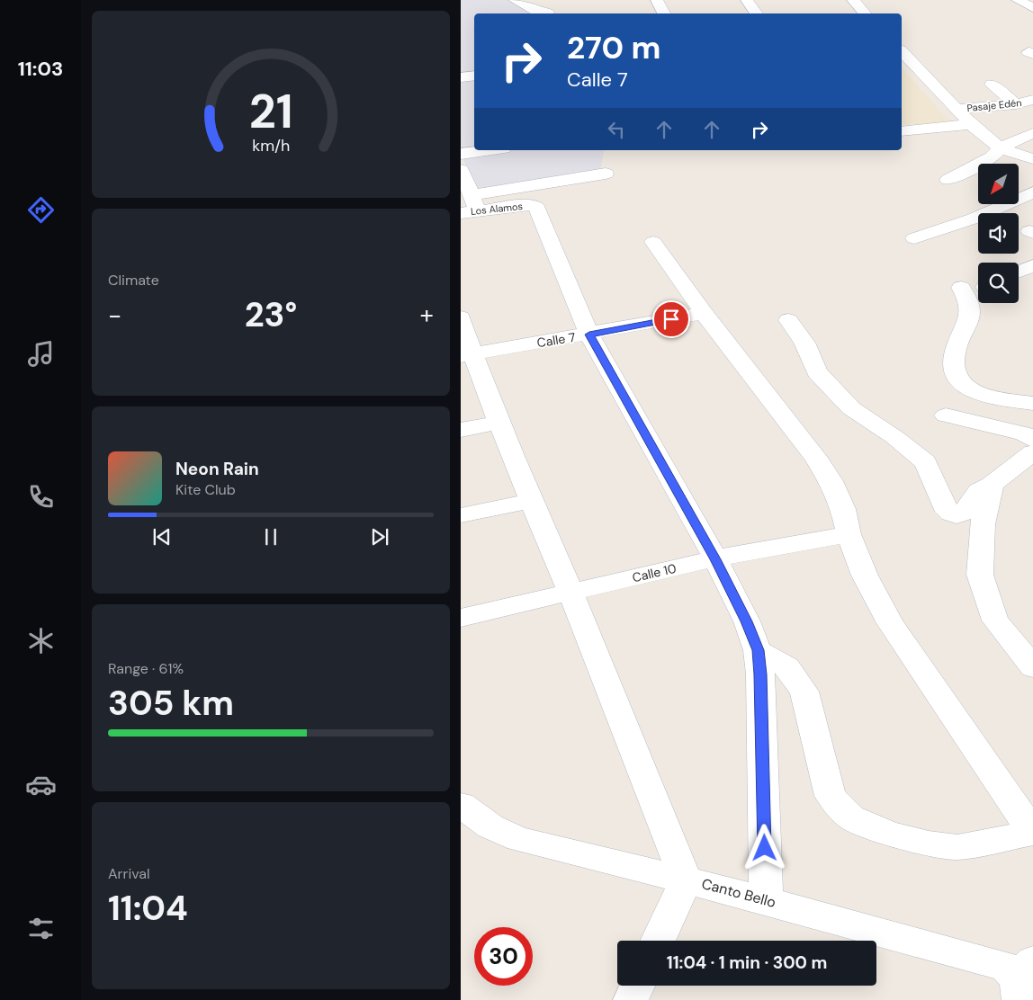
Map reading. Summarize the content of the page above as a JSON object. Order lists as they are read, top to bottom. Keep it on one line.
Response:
{"streets":{"street":["Pasaje Edén","Los Alamos","Calle 7","Calle 10","Canto Bello"]},"crossings":[["Los Alamos","Calle 7"]],"north":"bottom left","page":{"tabs":"11:03","turn":["270 m","Calle 7"],"tile":["Climate",["Range · 61%","305 km"],["Arrival","11:04"]],"heat":["−","23°","+"],"song":["Neon Rain","Kite Club"],"limit":"30","trip":"11:04 · 1 min · 300 m","gauge":["21","km/h"]}}
